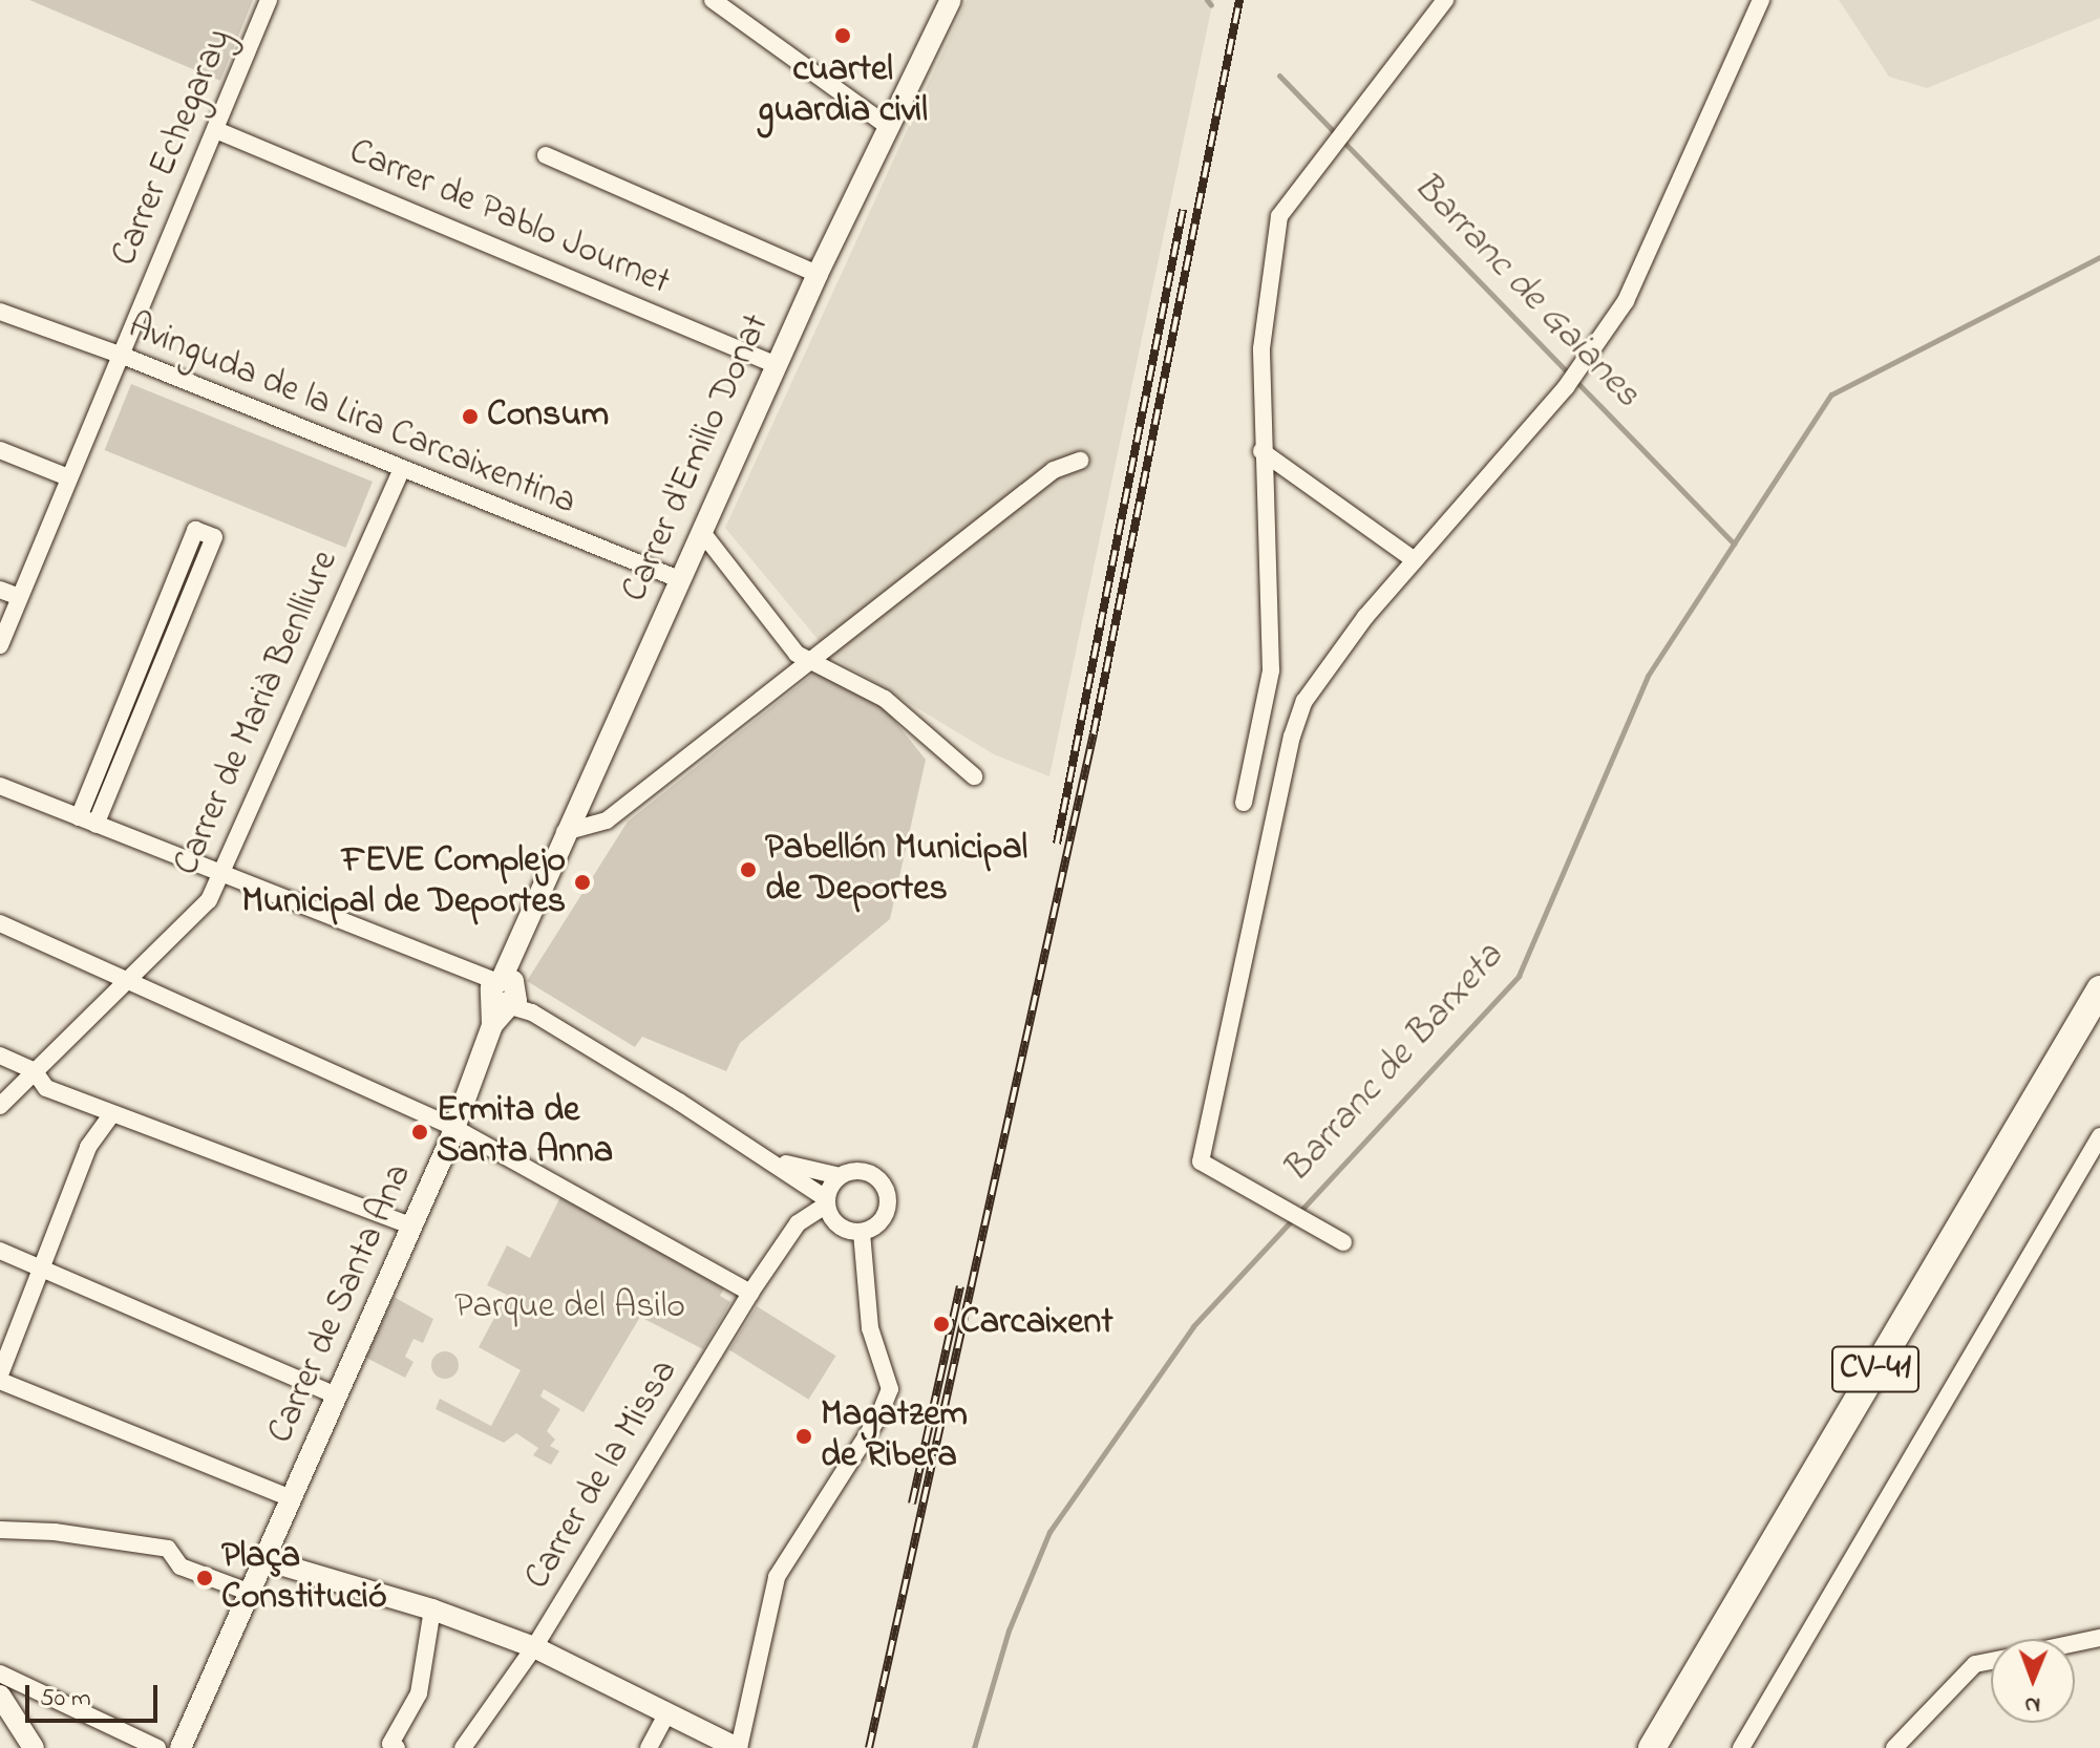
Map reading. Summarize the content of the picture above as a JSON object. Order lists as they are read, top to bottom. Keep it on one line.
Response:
{"streets":{"main road":["CV-41"],"street":["Carrer Echegaray","Carrer de Pablo Journet","Avinguda de la Lira Carcaixentina","Carrer d'Emilio Donat","Carrer de Marià Benlliure","Carrer de Santa Ana","Carrer de la Missa"]},"crossings":[["Carrer Echegaray","Carrer de Pablo Journet"],["Carrer Echegaray","Avinguda de la Lira Carcaixentina"],["Carrer de Pablo Journet","Carrer d'Emilio Donat"],["Avinguda de la Lira Carcaixentina","Carrer d'Emilio Donat"],["Avinguda de la Lira Carcaixentina","Carrer de Marià Benlliure"],["Carrer d'Emilio Donat","Carrer de Santa Ana"]],"water":["Barranc de Gaianes","Barranc de Barxeta"],"parks":["Parque del Asilo"],"places":["cuartel guardia civil","Consum","Pabellón Municipal de Deportes","FEVE Complejo Municipal de Deportes","Ermita de Santa Anna","Carcaixent","Magatzem de Ribera","Plaça Constitució"],"scale_bar":"50 m","north":"bottom"}
